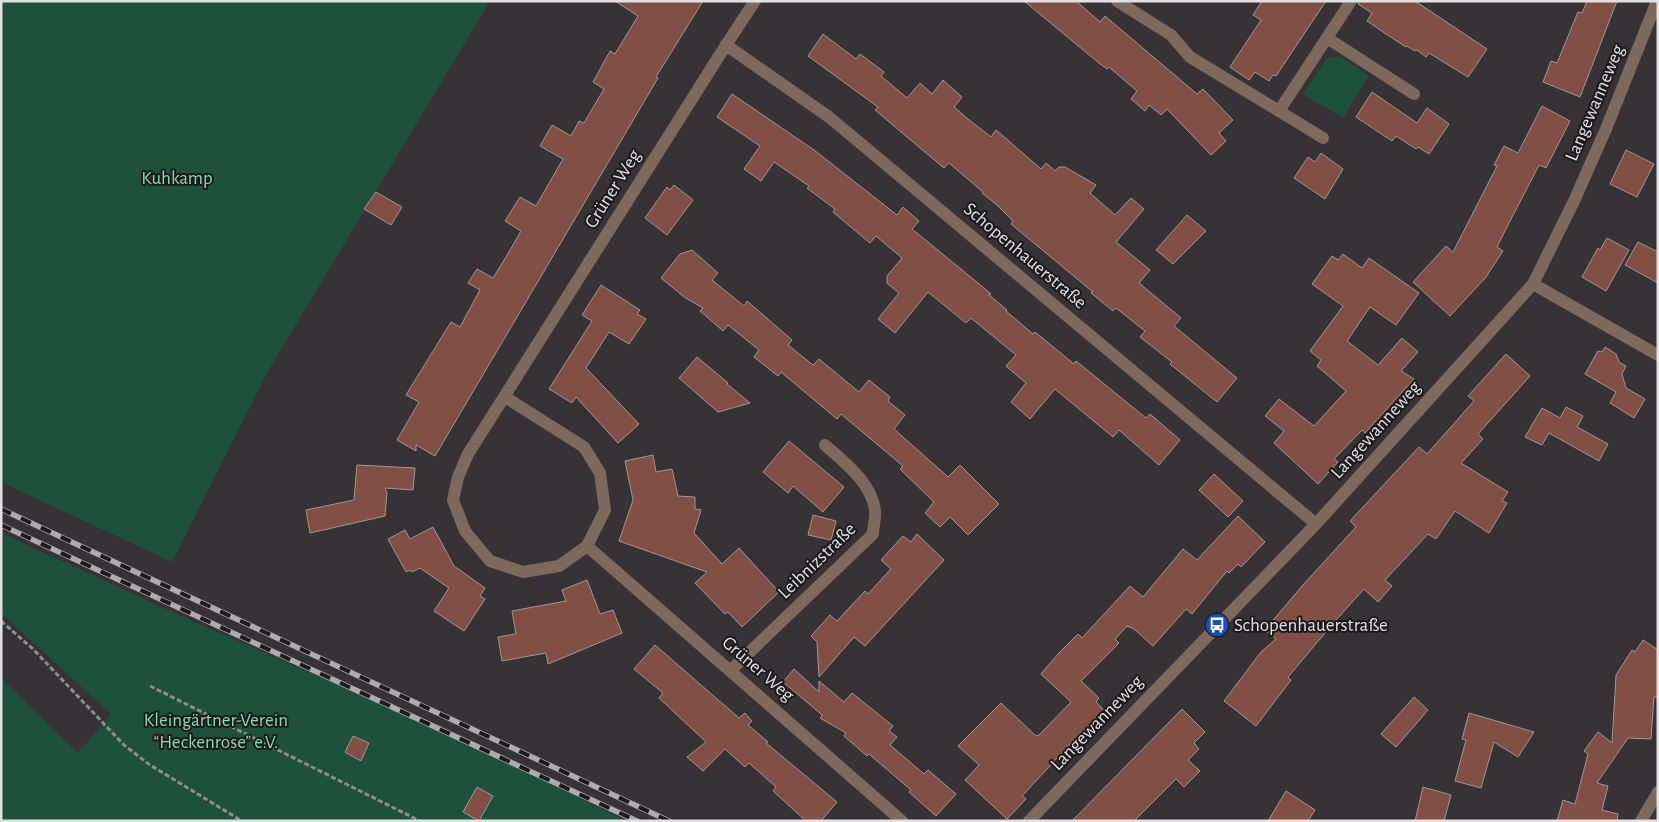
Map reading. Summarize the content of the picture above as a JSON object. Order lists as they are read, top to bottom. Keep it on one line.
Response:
{"streets":{"street":["Langewanneweg","Grüner Weg","Schopenhauerstraße","Leibnizstraße"]},"crossings":[["Langewanneweg","Schopenhauerstraße"],["Grüner Weg","Schopenhauerstraße"],["Grüner Weg","Leibnizstraße"]],"parks":["Kuhkamp","Kleingärtner-Verein “Heckenrose” e.V."],"places":{"bus stop":["Schopenhauerstraße"]}}
